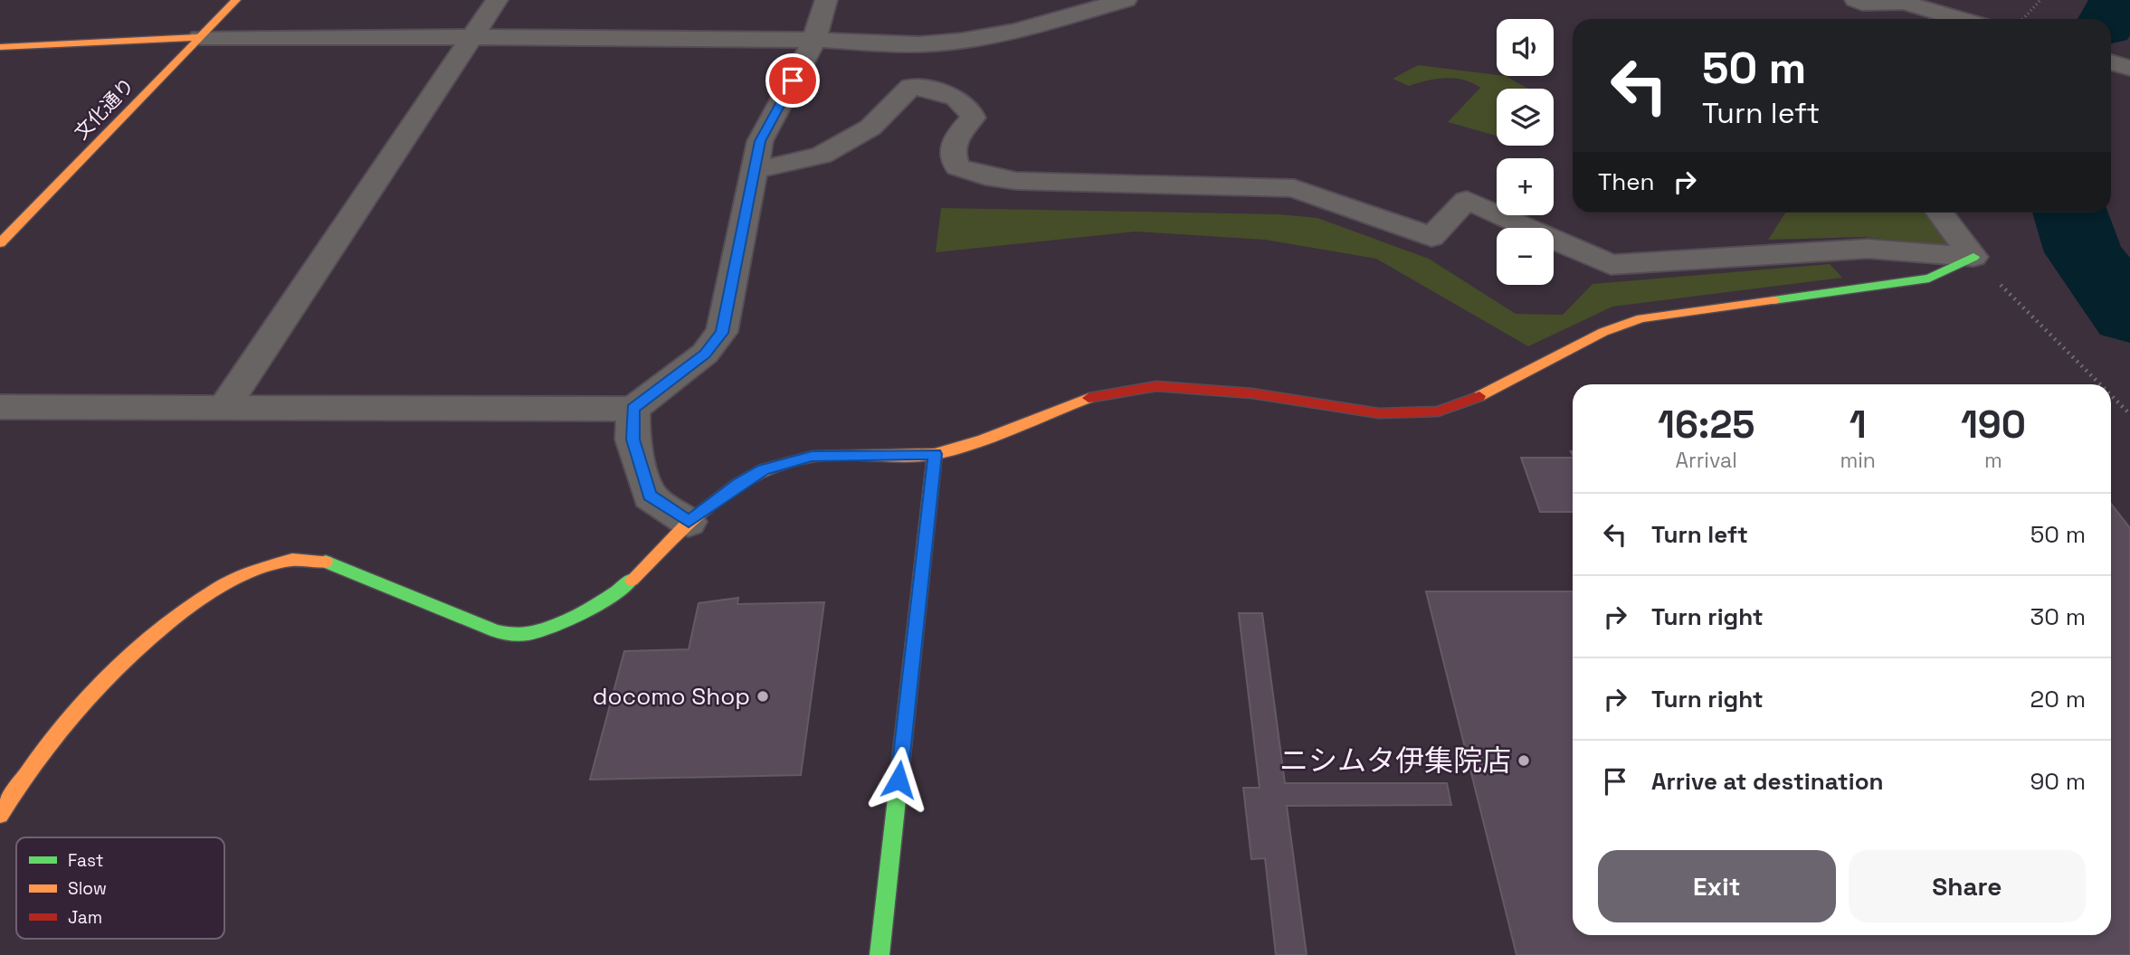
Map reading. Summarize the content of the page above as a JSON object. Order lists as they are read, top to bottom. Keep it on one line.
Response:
{"streets":{"street":["文化通り"]},"places":["docomo Shop","ニシムタ伊集院店"],"legend":["Fast","Slow","Jam"],"page":{"map_buttons":["+","−"],"turn":["50 m","Turn left"],"then":"Then","eta":["16:25","Arrival","1","min","190","m"],"list":[{"name":"Turn left","value":"50 m"},{"name":"Turn right","value":"30 m"},{"name":"Turn right","value":"20 m"},{"name":"Arrive at destination","value":"90 m"}],"buttons":["Exit","Share"]}}
